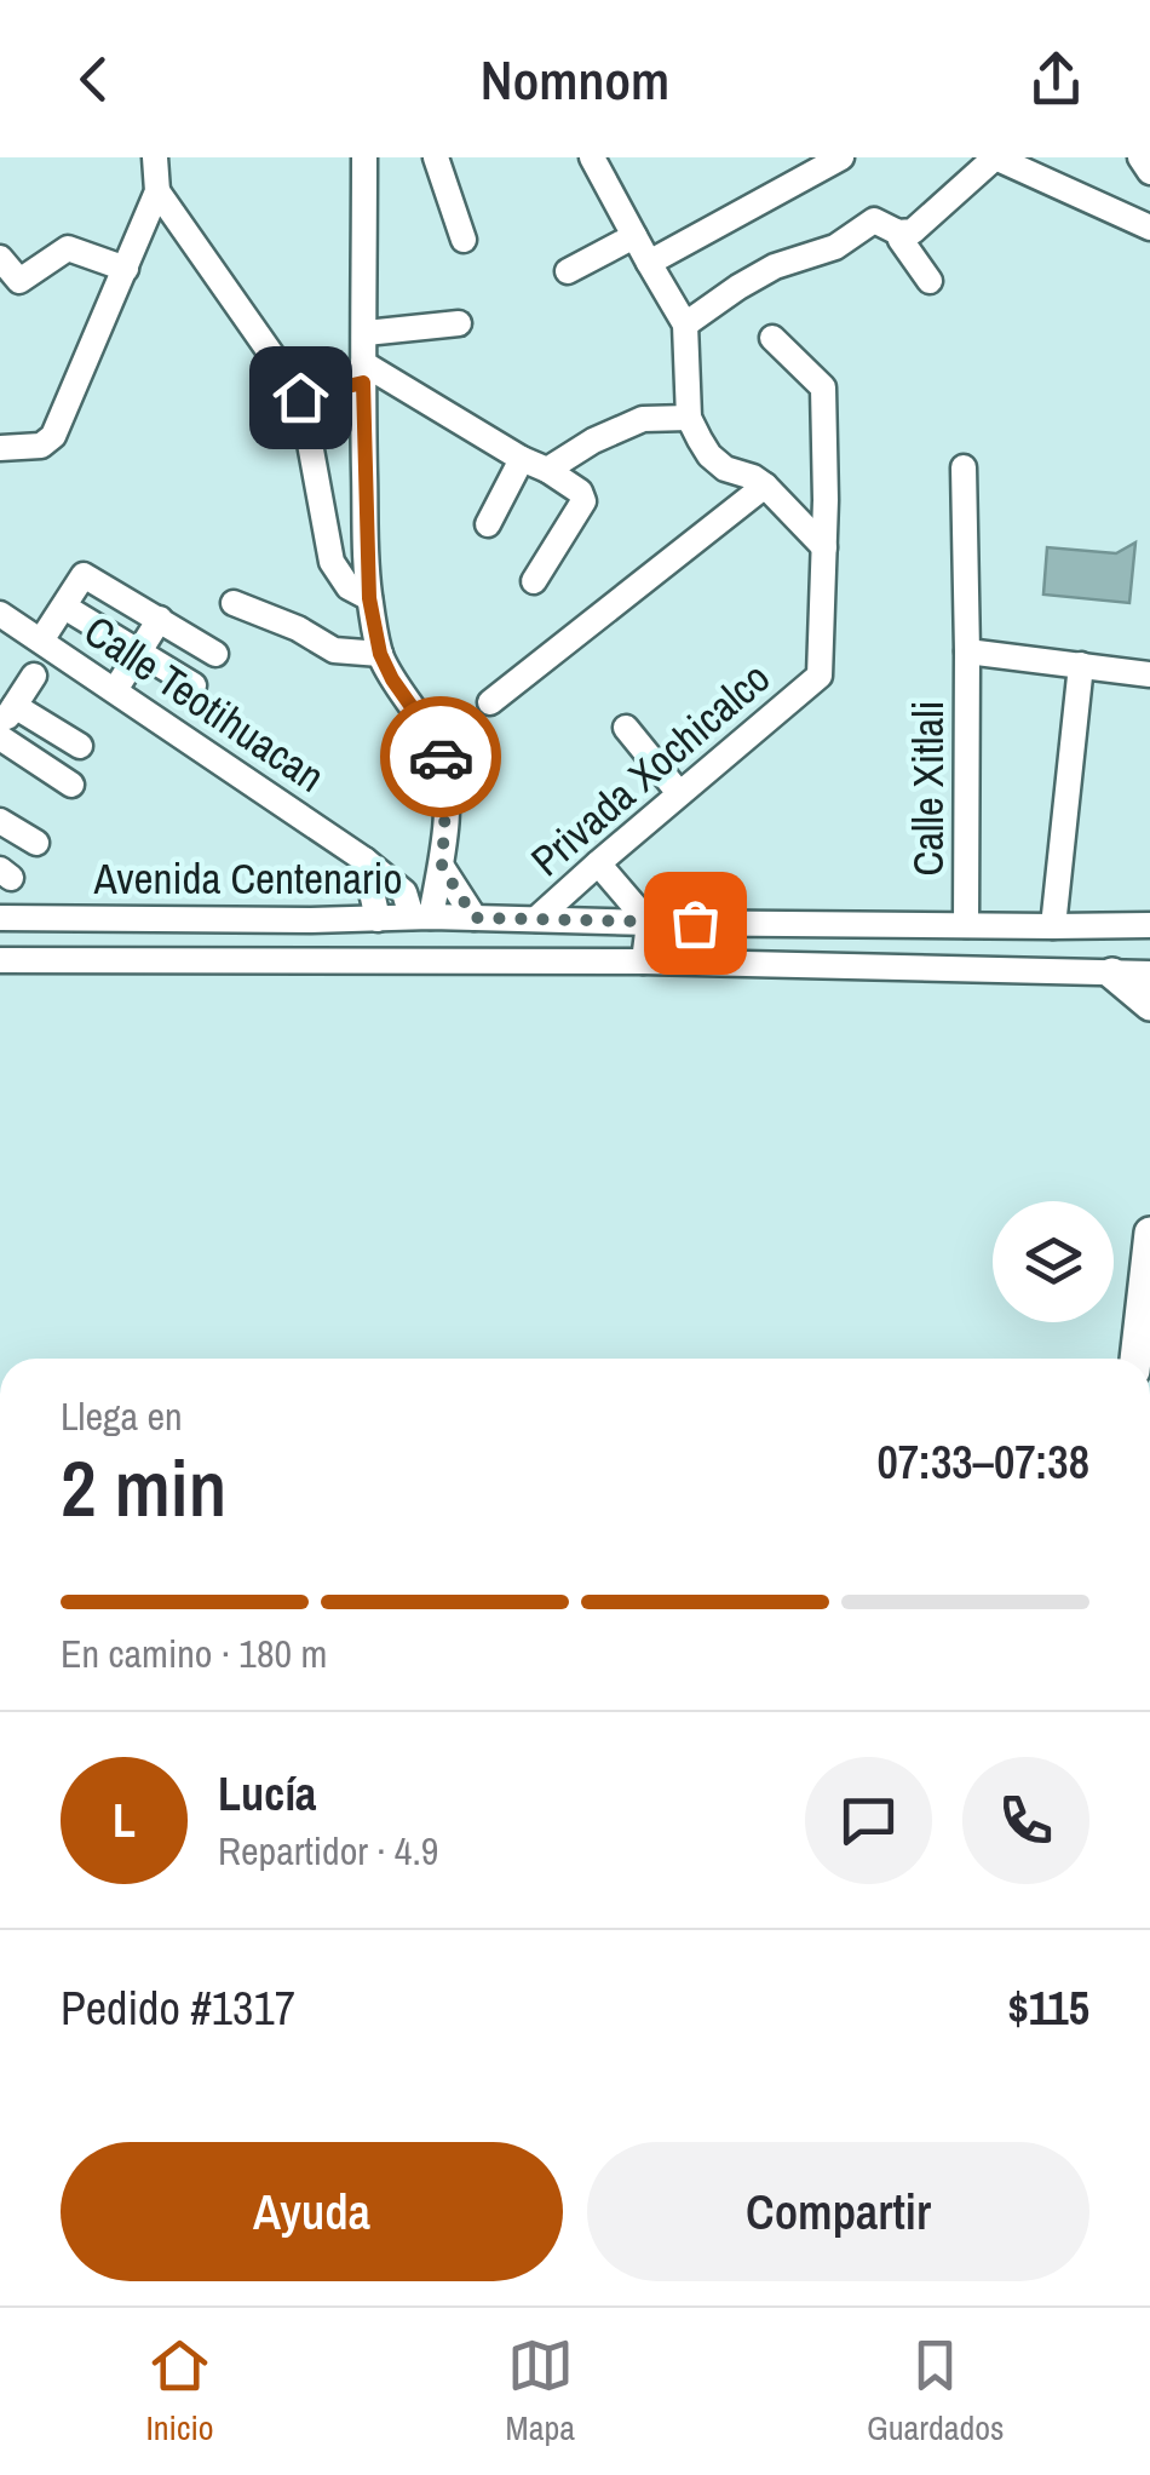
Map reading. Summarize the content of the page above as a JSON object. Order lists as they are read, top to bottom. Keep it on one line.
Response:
{"streets":{"street":["Calle Teotihuacan","Privada Xochicalco","Calle Xitlali","Avenida Centenario"]},"crossings":[["Calle Teotihuacan","Avenida Centenario"],["Privada Xochicalco","Avenida Centenario"],["Calle Xitlali","Avenida Centenario"]],"page":{"header":"Nomnom","heading":["2 min","Llega en","07:33–07:38"],"panel":["Lucía","Repartidor · 4.9","Pedido #1317","$115"],"bar":"En camino · 180 m","round":"L","buttons":["Ayuda","Compartir"],"tabs":["Inicio","Mapa","Guardados"]}}
